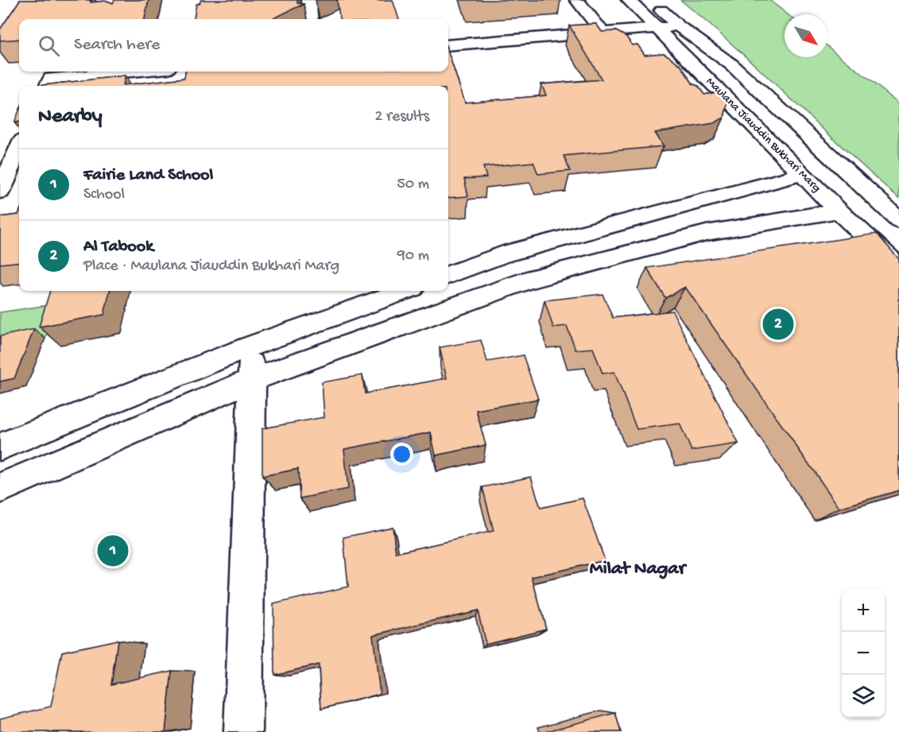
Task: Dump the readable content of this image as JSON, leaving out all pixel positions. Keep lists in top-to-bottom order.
{
  "streets": {
    "street": ["Maulana Jiauddin Bukhari Marg"]
  },
  "districts": ["Milat Nagar"],
  "north": "bottom right",
  "page": {
    "search": "Search here",
    "heading": ["Nearby", "2 results"],
    "list": [
      {
        "mark": "1",
        "name": "Fairie Land School",
        "note": "School",
        "value": "50 m"
      },
      {
        "mark": "2",
        "name": "Al Tabook",
        "note": "Place · Maulana Jiauddin Bukhari Marg",
        "value": "90 m"
      }
    ],
    "pins": ["2", "1"],
    "map_buttons": ["+", "−"]
  }
}
